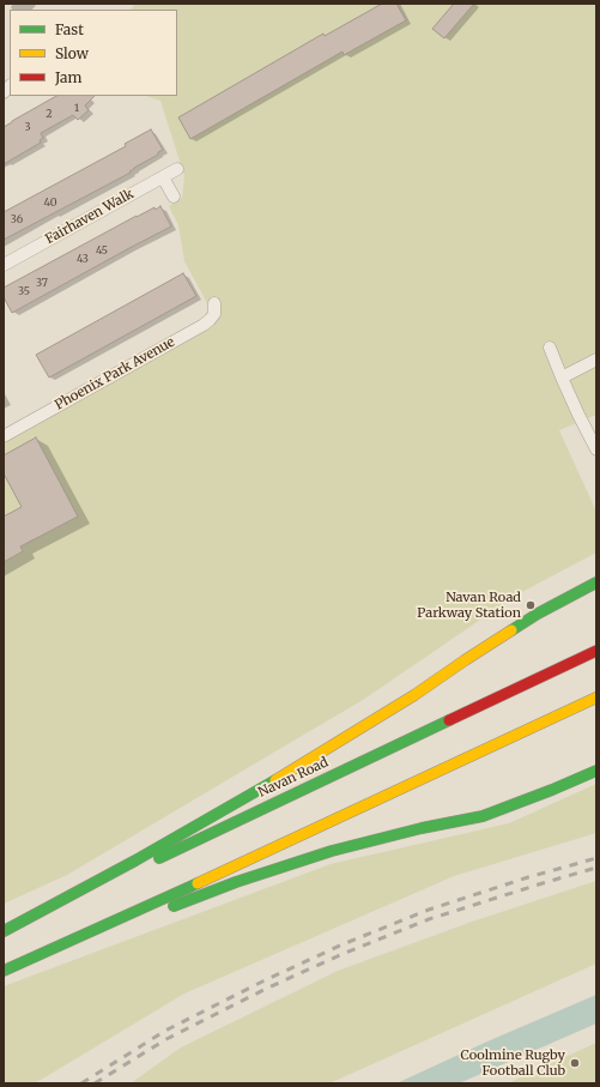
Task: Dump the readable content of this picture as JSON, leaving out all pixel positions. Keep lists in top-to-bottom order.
{
  "streets": {
    "main road": ["Navan Road"],
    "street": ["Fairhaven Walk", "Phoenix Park Avenue"]
  },
  "places": ["Navan Road Parkway Station", "Coolmine Rugby Football Club"],
  "house_numbers": [
    "1",
    "2",
    "3",
    "40",
    "36",
    "45",
    "43",
    "37",
    "35"
  ],
  "legend": ["Fast", "Slow", "Jam"]
}
